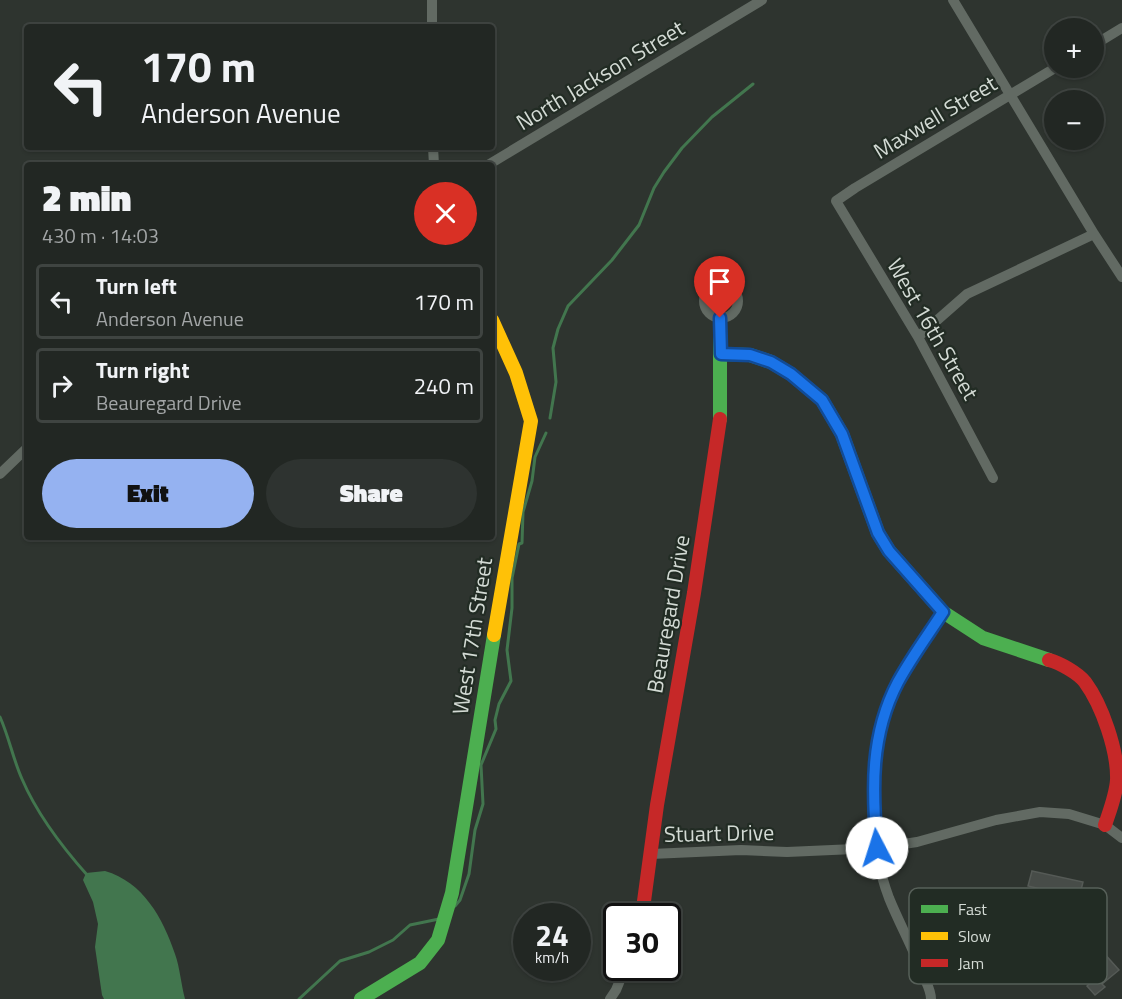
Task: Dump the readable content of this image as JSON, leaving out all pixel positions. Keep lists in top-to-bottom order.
{
  "streets": {
    "street": [
      "North Jackson Street",
      "Maxwell Street",
      "West 16th Street",
      "Beauregard Drive",
      "West 17th Street",
      "Stuart Drive"
    ]
  },
  "crossings": [
    ["Maxwell Street", "West 16th Street"],
    ["Beauregard Drive", "Stuart Drive"]
  ],
  "legend": ["Fast", "Slow", "Jam"],
  "page": {
    "map_buttons": ["+", "−"],
    "turn": ["170 m", "Anderson Avenue"],
    "heading": ["2 min", "430 m · 14:03"],
    "list": [
      {
        "name": "Turn left",
        "note": "Anderson Avenue",
        "value": "170 m"
      },
      {
        "name": "Turn right",
        "note": "Beauregard Drive",
        "value": "240 m"
      }
    ],
    "buttons": ["Exit", "Share"],
    "speed": "24 km/h",
    "limit": "30"
  }
}
